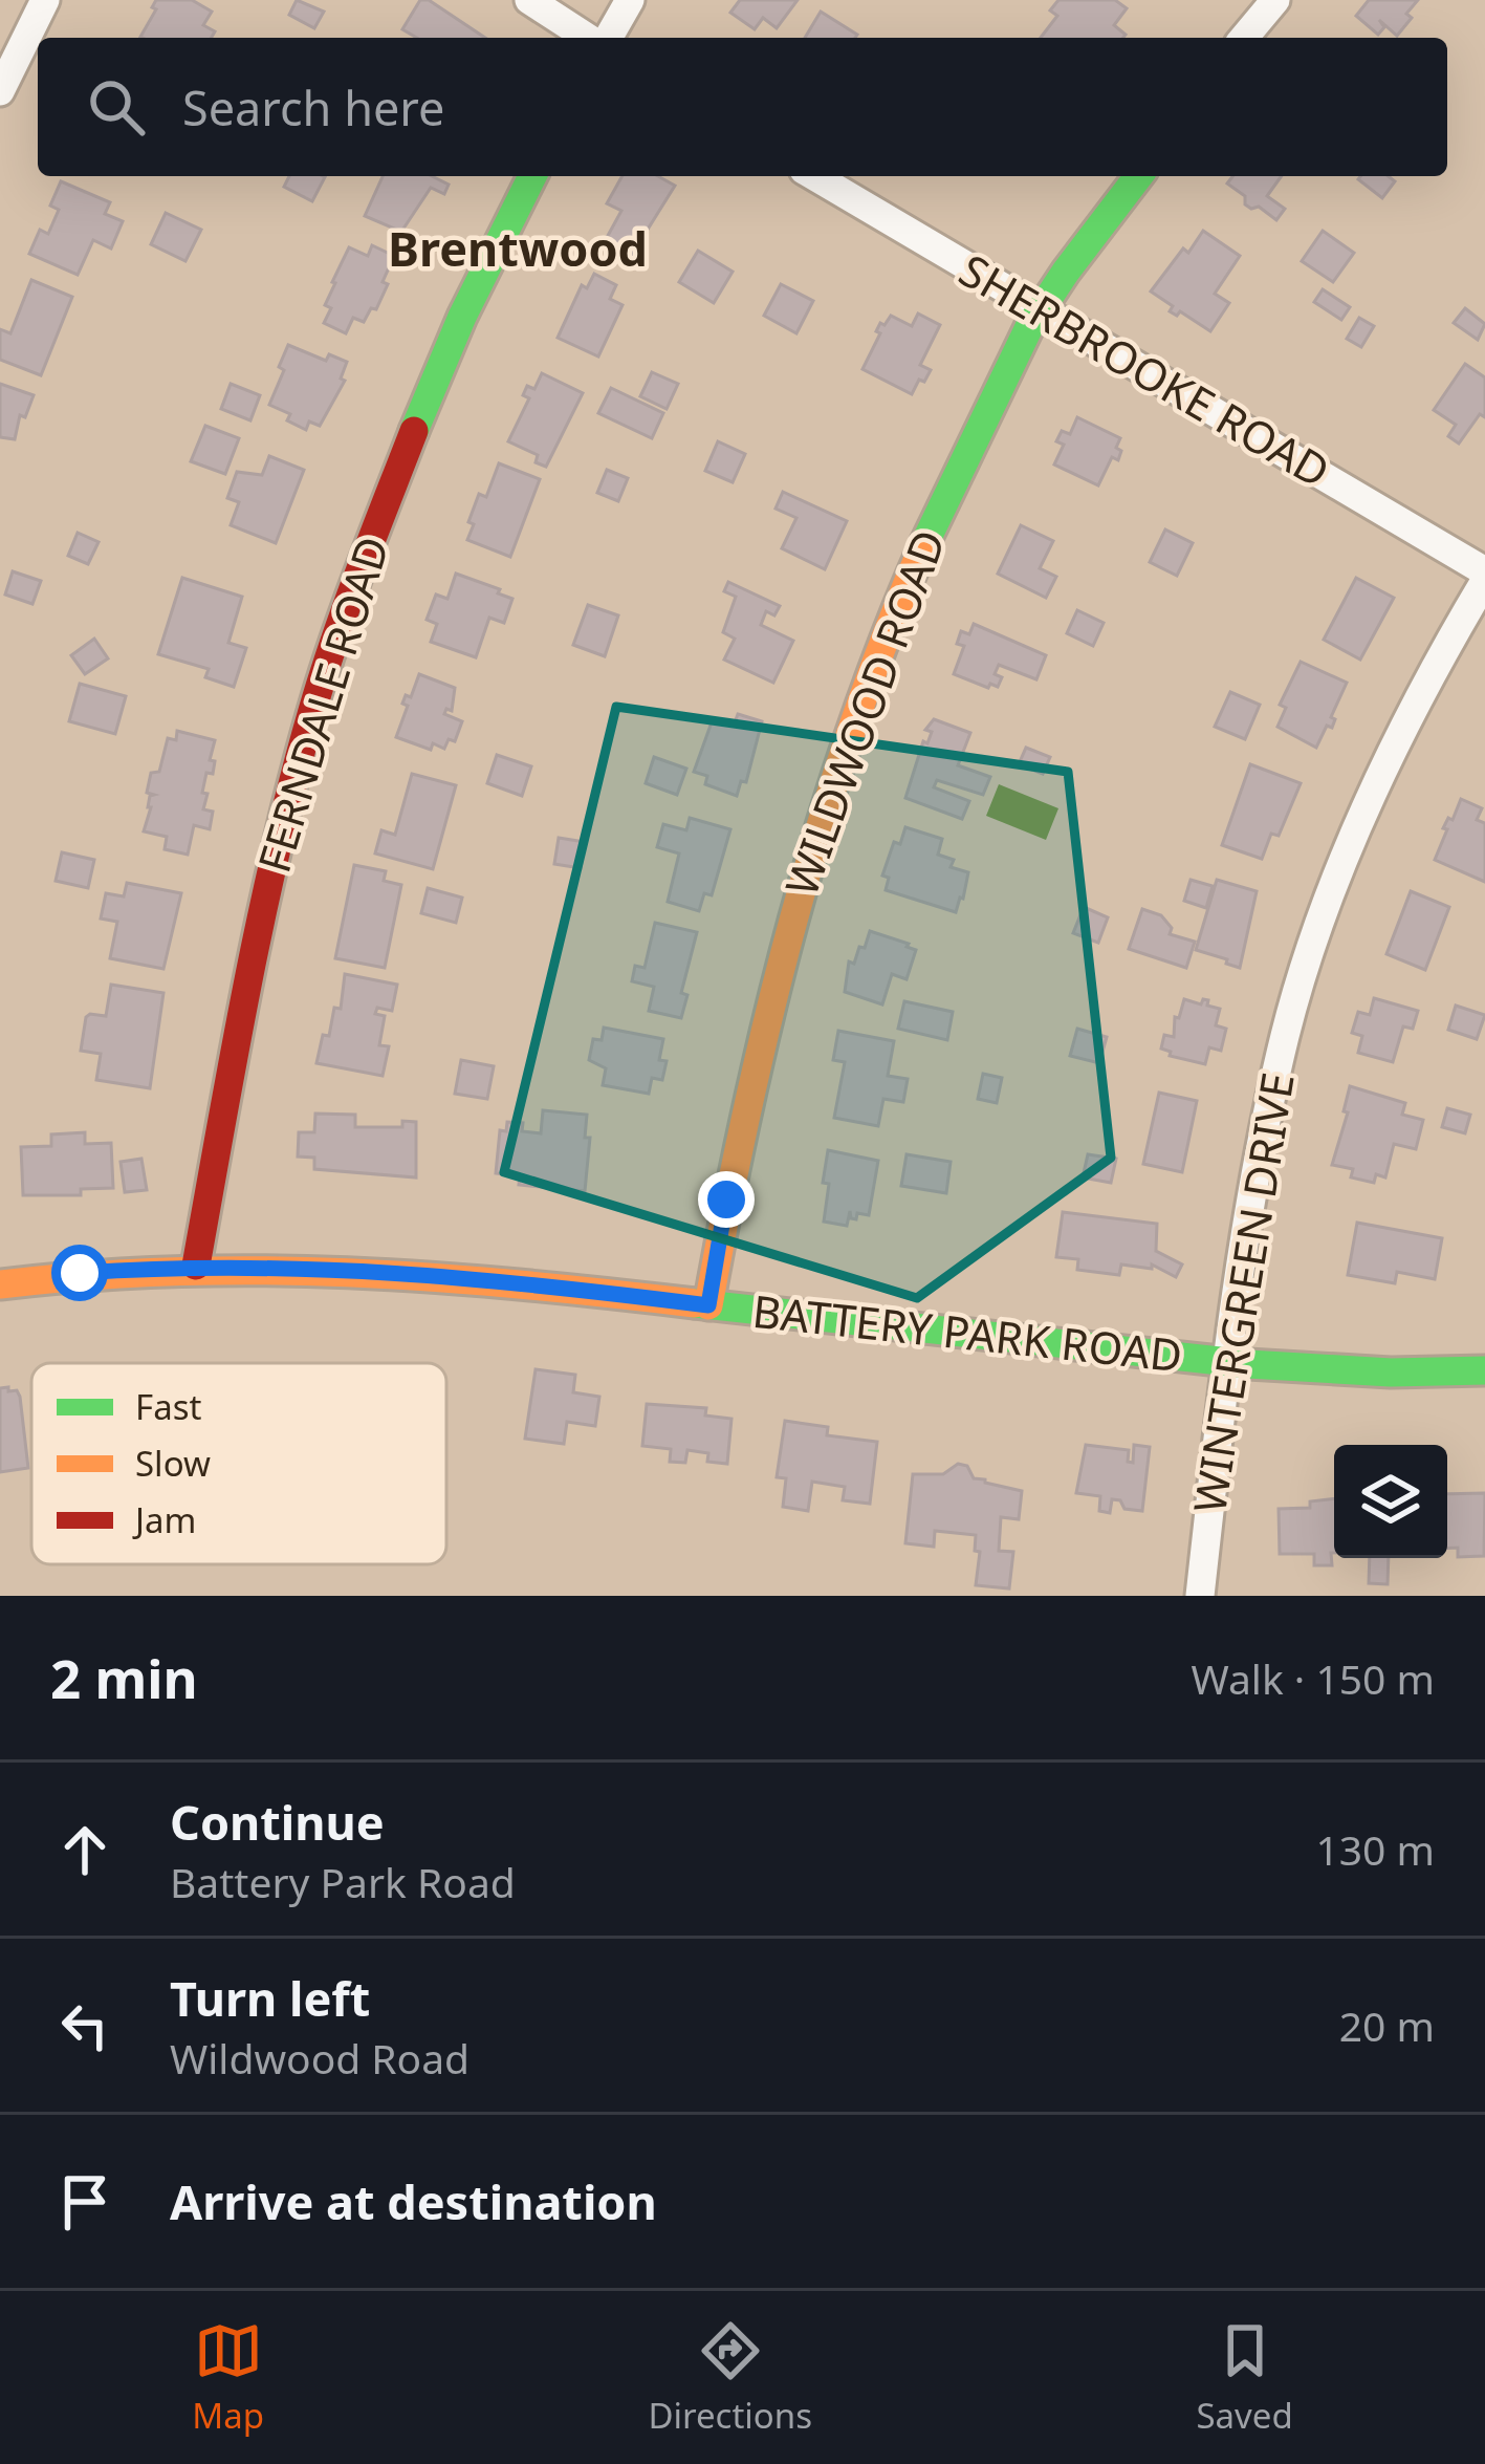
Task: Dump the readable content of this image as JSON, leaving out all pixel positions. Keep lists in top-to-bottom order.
{
  "streets": {
    "street": [
      "SHERBROOKE ROAD",
      "FERNDALE ROAD",
      "WILDWOOD ROAD",
      "WINTERGREEN DRIVE",
      "BATTERY PARK ROAD"
    ]
  },
  "crossings": [
    ["SHERBROOKE ROAD", "WILDWOOD ROAD"],
    ["SHERBROOKE ROAD", "WINTERGREEN DRIVE"],
    ["FERNDALE ROAD", "BATTERY PARK ROAD"],
    ["WILDWOOD ROAD", "BATTERY PARK ROAD"],
    ["WINTERGREEN DRIVE", "BATTERY PARK ROAD"]
  ],
  "districts": ["Brentwood"],
  "legend": ["Fast", "Slow", "Jam"],
  "page": {
    "search": "Search here",
    "heading": ["2 min", "Walk · 150 m"],
    "list": [
      ["Continue", "Battery Park Road", "130 m"],
      ["Turn left", "Wildwood Road", "20 m"],
      "Arrive at destination"
    ],
    "nav": ["Map", "Directions", "Saved"]
  }
}
